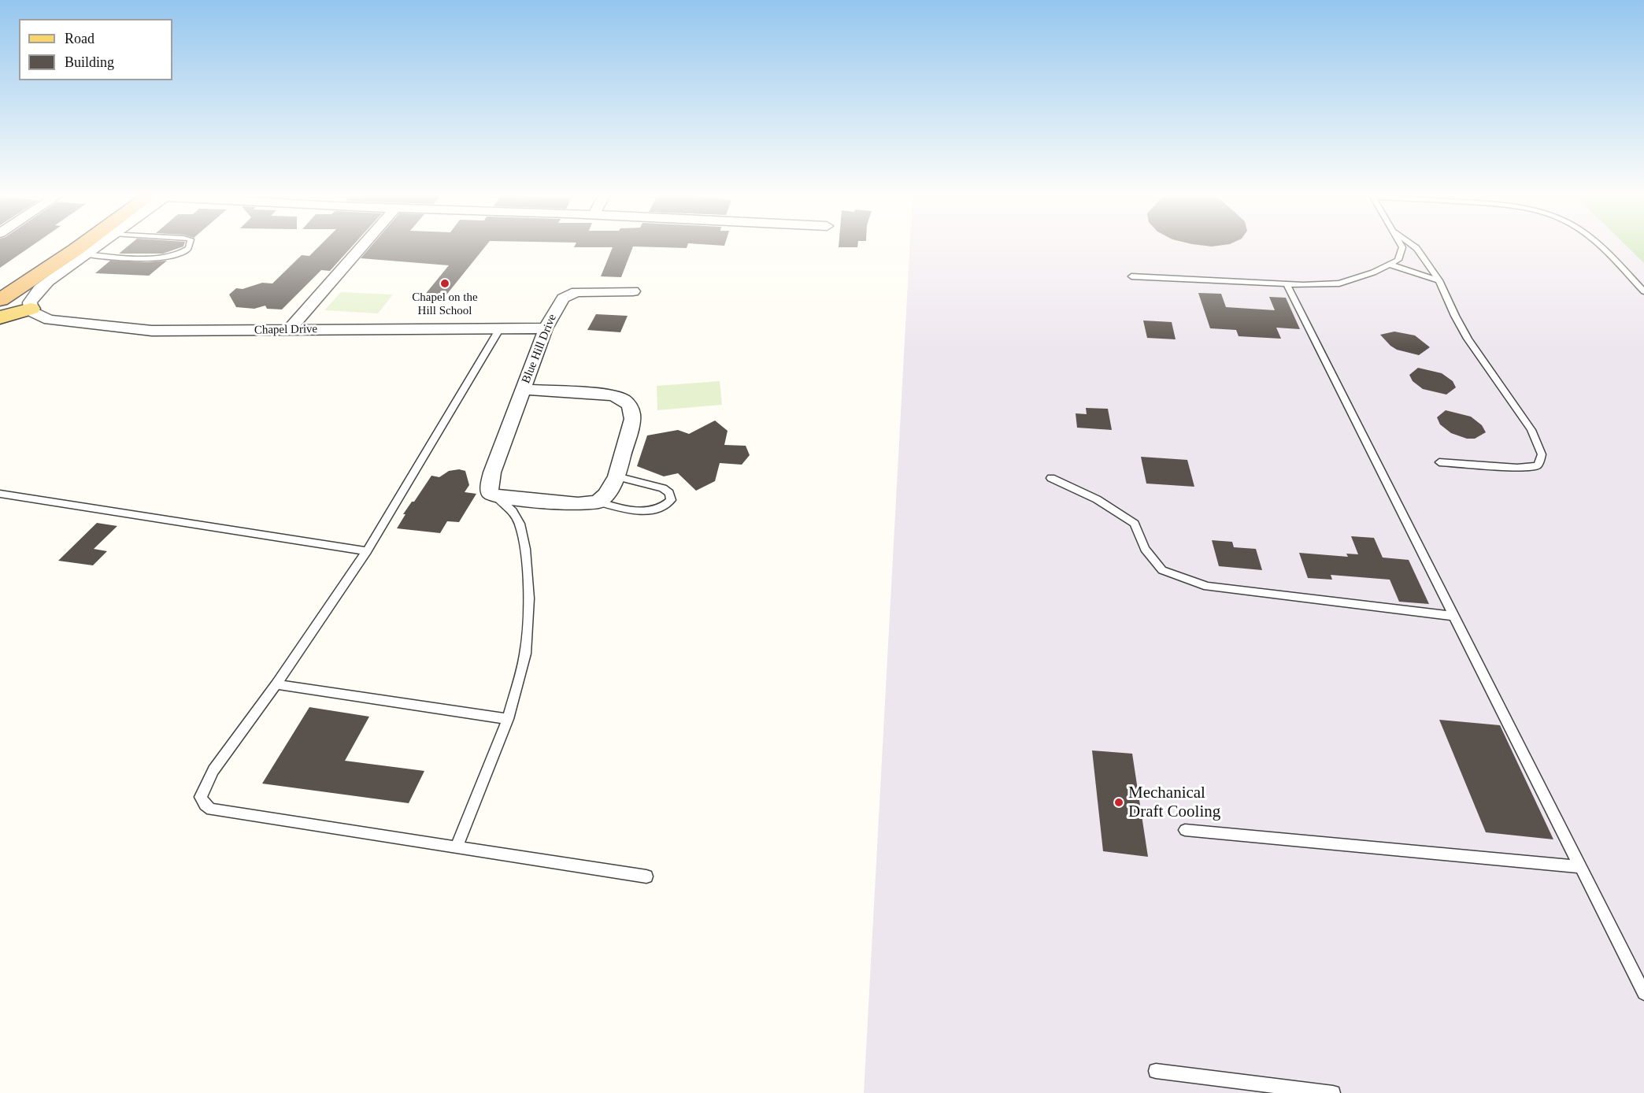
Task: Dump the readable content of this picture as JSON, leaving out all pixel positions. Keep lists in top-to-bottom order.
{
  "streets": {
    "street": ["Chapel Drive", "Blue Hill Drive"]
  },
  "crossings": [
    ["Chapel Drive", "Blue Hill Drive"]
  ],
  "places": ["Chapel on the Hill School", "Mechanical Draft Cooling"],
  "legend": ["Road", "Building"]
}
